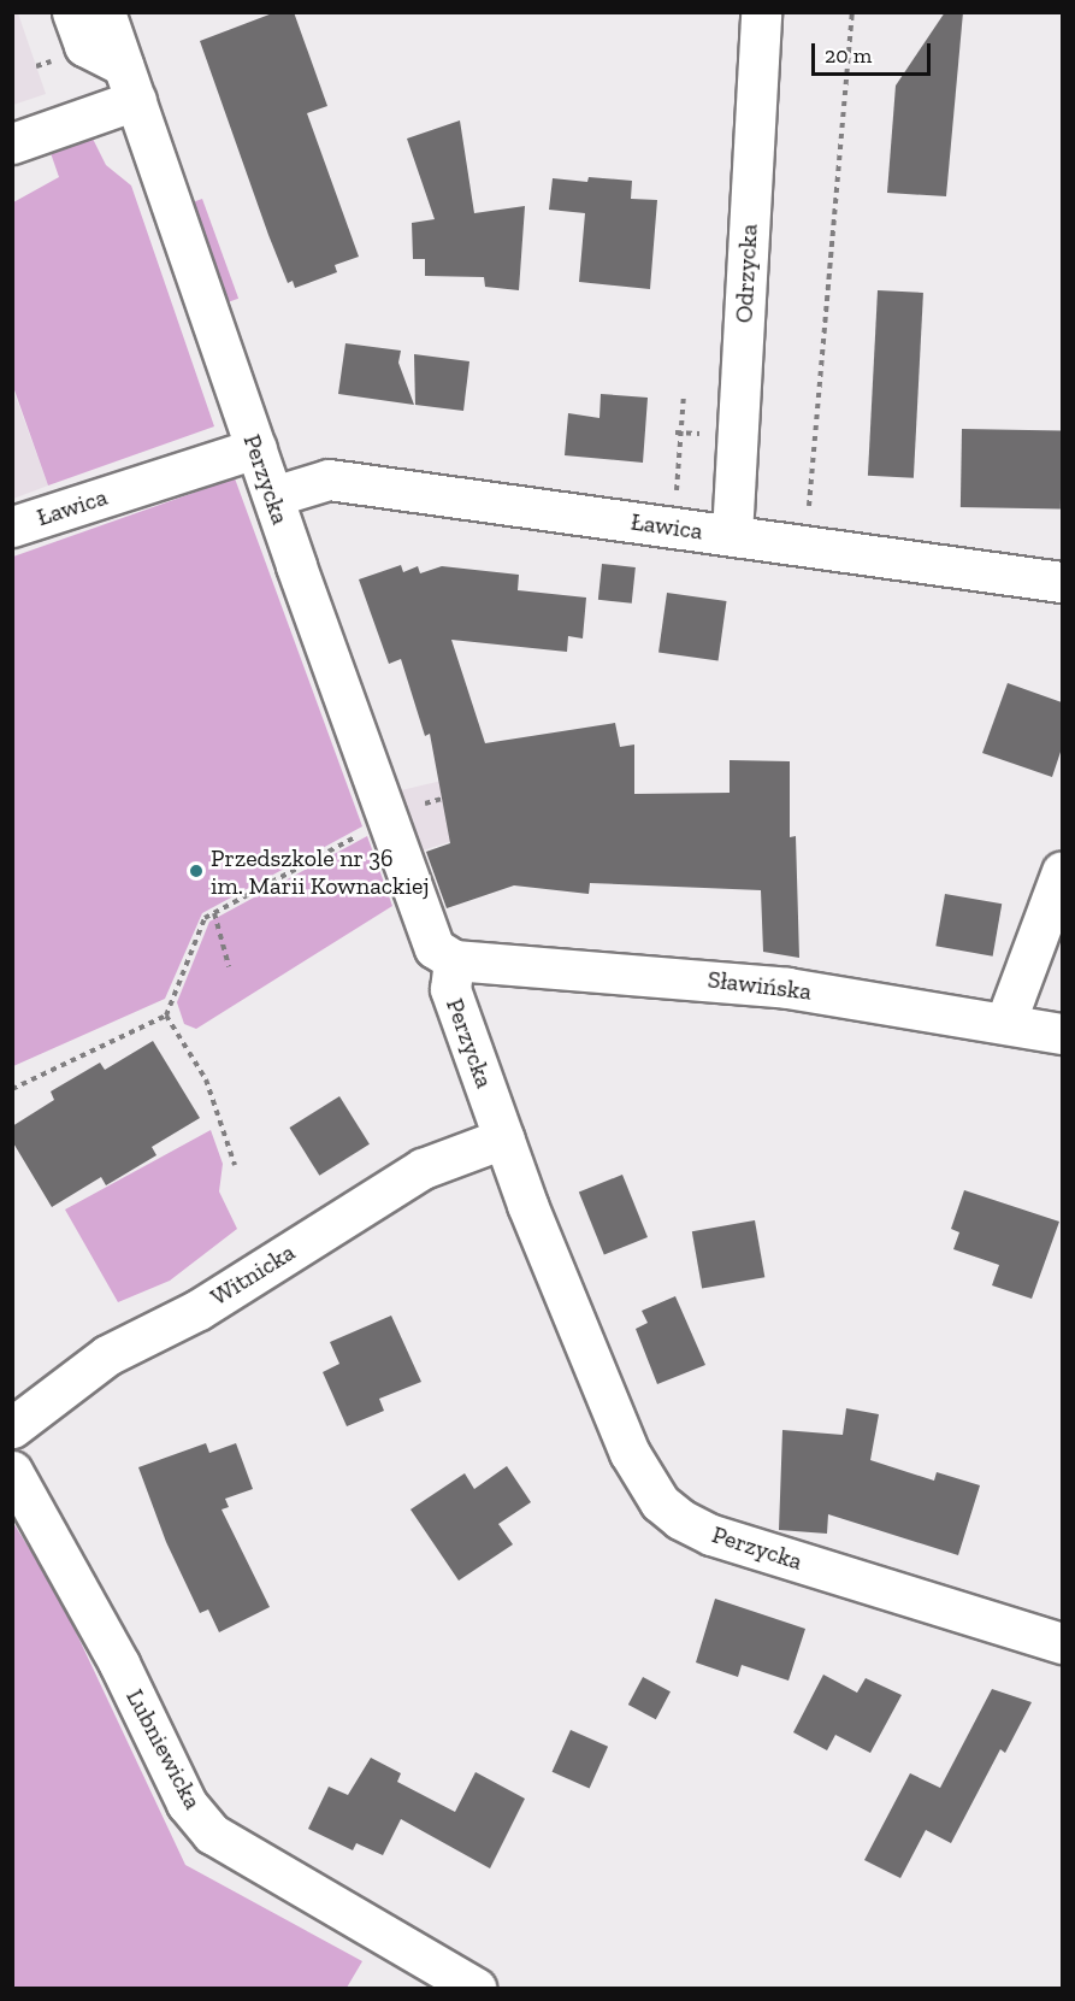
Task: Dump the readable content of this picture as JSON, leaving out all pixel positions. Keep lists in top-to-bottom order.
{
  "streets": {
    "street": [
      "Odrzycka",
      "Perzycka",
      "Ławica",
      "Sławińska",
      "Witnicka",
      "Lubniewicka"
    ]
  },
  "crossings": [
    ["Odrzycka", "Ławica"],
    ["Perzycka", "Ławica"],
    ["Perzycka", "Sławińska"],
    ["Perzycka", "Witnicka"]
  ],
  "places": ["Przedszkole nr 36 im. Marii Kownackiej"],
  "scale_bar": "20 m"
}
